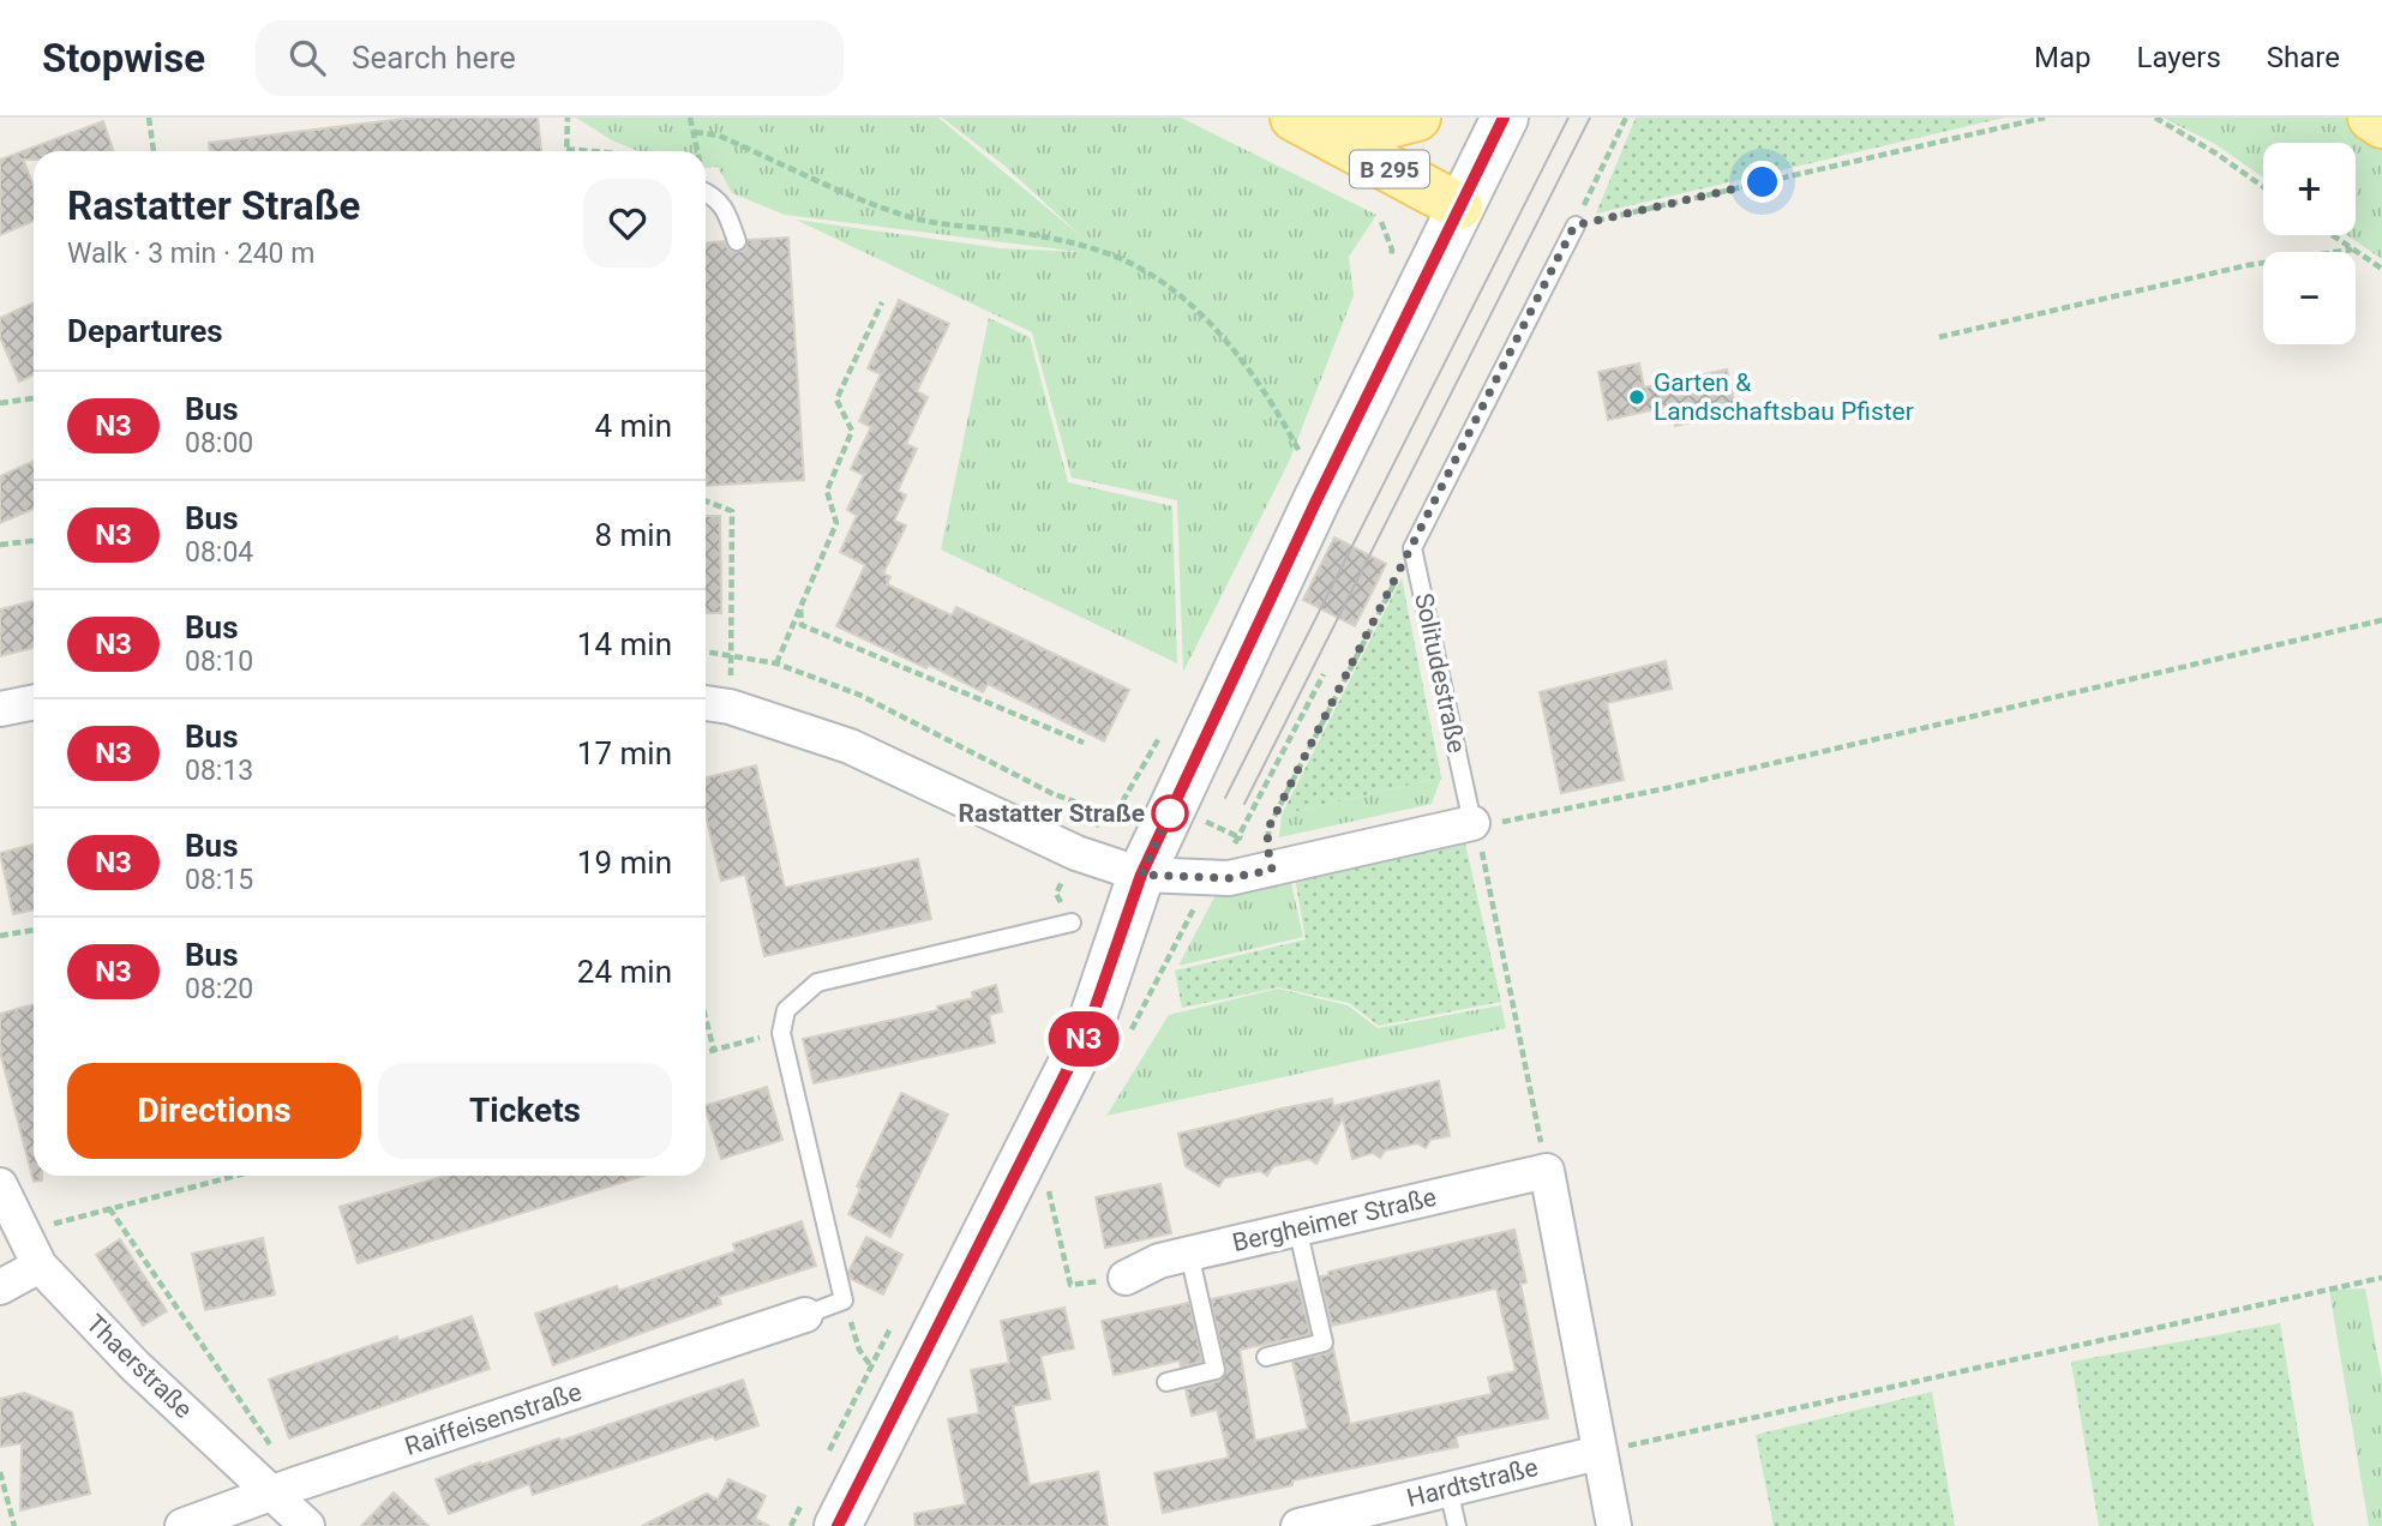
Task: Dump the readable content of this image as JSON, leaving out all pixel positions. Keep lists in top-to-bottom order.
{
  "streets": {
    "main road": ["B 295"],
    "street": [
      "Bergheimer Straße",
      "Thaerstraße",
      "Raiffeisenstraße",
      "Hardtstraße"
    ],
    "lane": ["Solitudestraße"]
  },
  "crossings": [
    ["Thaerstraße", "Raiffeisenstraße"]
  ],
  "places": ["Garten & Landschaftsbau Pfister", "Rastatter Straße"],
  "lines": ["bus line N3"],
  "page": {
    "header": "Stopwise",
    "search": "Search here",
    "nav": ["Map", "Layers", "Share"],
    "on_map": "N3",
    "map_buttons": ["+", "−"],
    "heading": [
      ["Rastatter Straße", "Walk · 3 min · 240 m"],
      "Departures"
    ],
    "list": [
      {
        "mark": "N3",
        "name": "Bus",
        "note": "08:00",
        "value": "4 min"
      },
      {
        "mark": "N3",
        "name": "Bus",
        "note": "08:04",
        "value": "8 min"
      },
      {
        "mark": "N3",
        "name": "Bus",
        "note": "08:10",
        "value": "14 min"
      },
      {
        "mark": "N3",
        "name": "Bus",
        "note": "08:13",
        "value": "17 min"
      },
      {
        "mark": "N3",
        "name": "Bus",
        "note": "08:15",
        "value": "19 min"
      },
      {
        "mark": "N3",
        "name": "Bus",
        "note": "08:20",
        "value": "24 min"
      }
    ],
    "buttons": ["Directions", "Tickets"]
  }
}
